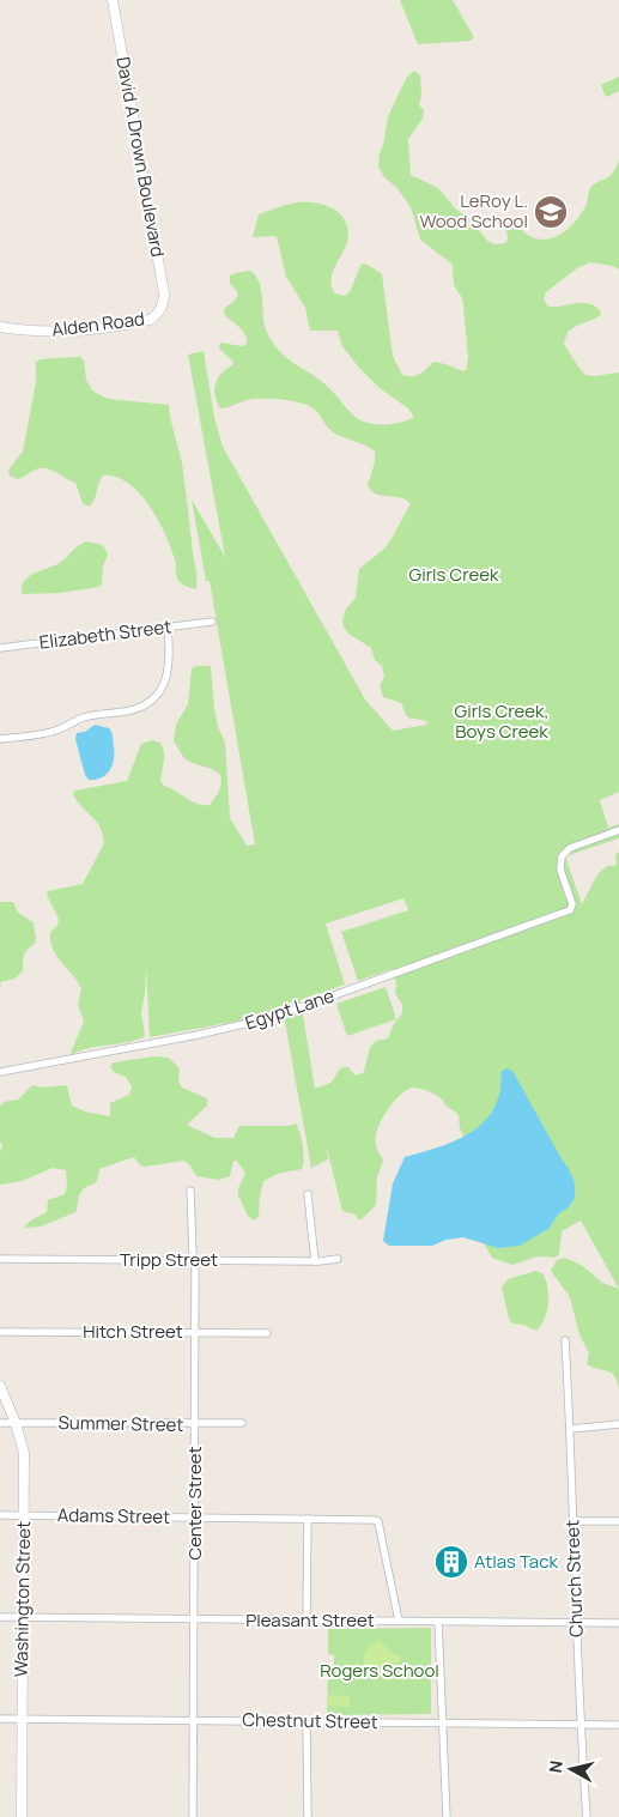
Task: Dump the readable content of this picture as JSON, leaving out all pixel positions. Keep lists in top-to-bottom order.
{
  "streets": {
    "street": [
      "David A Drown Boulevard",
      "Alden Road",
      "Elizabeth Street",
      "Egypt Lane",
      "Tripp Street",
      "Hitch Street",
      "Summer Street",
      "Center Street",
      "Adams Street",
      "Church Street",
      "Washington Street",
      "Pleasant Street",
      "Chestnut Street"
    ]
  },
  "crossings": [
    ["David A Drown Boulevard", "Alden Road"],
    ["Tripp Street", "Center Street"],
    ["Hitch Street", "Center Street"],
    ["Summer Street", "Center Street"],
    ["Summer Street", "Washington Street"],
    ["Center Street", "Adams Street"],
    ["Center Street", "Pleasant Street"],
    ["Center Street", "Chestnut Street"],
    ["Adams Street", "Washington Street"],
    ["Adams Street", "Pleasant Street"],
    ["Church Street", "Pleasant Street"],
    ["Church Street", "Chestnut Street"],
    ["Washington Street", "Pleasant Street"],
    ["Washington Street", "Chestnut Street"]
  ],
  "parks": ["Girls Creek", "Girls Creek, Boys Creek", "Rogers School"],
  "places": {
    "school or university": ["LeRoy L. Wood School"],
    "building": ["Atlas Tack"]
  },
  "north": "left"
}
